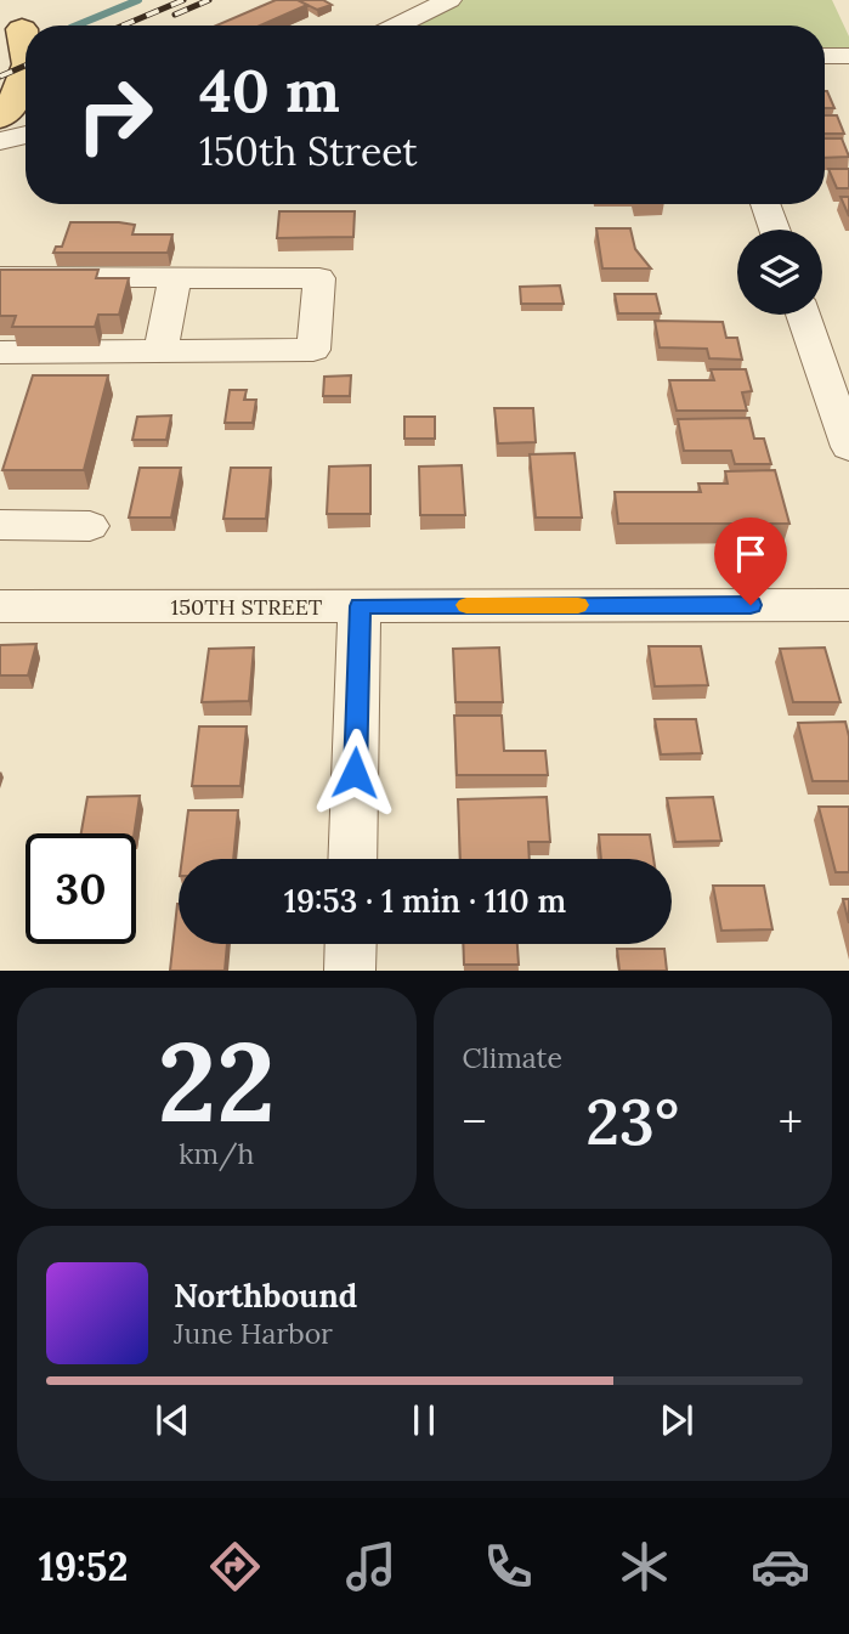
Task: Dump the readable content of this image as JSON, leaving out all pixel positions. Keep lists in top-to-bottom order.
{
  "streets": {
    "street": ["150TH STREET"]
  },
  "page": {
    "turn": ["40 m", "150th Street"],
    "limit": "30",
    "trip": "19:53 · 1 min · 110 m",
    "tile": [
      ["22", "km/h"],
      "Climate"
    ],
    "heat": ["−", "23°", "+"],
    "song": ["Northbound", "June Harbor"],
    "tabs": "19:52"
  }
}
